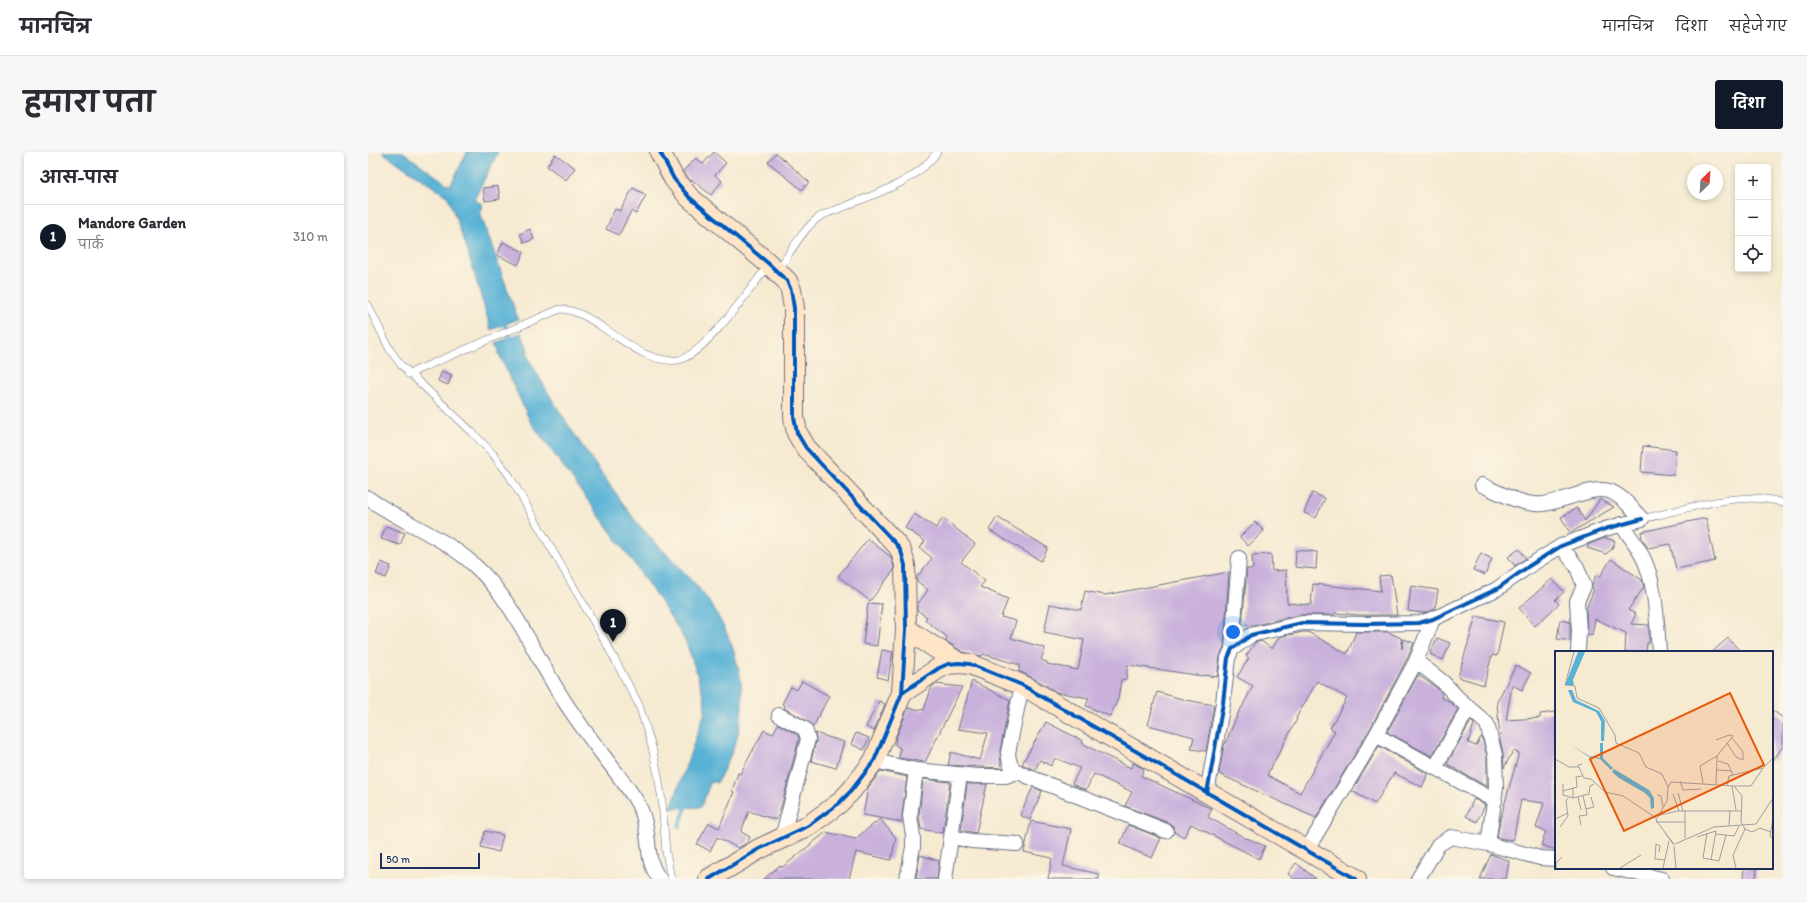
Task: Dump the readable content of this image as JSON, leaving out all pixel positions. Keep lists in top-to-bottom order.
{
  "scale_bar": "50 m",
  "north": "top right",
  "page": {
    "header": "मानचित्र",
    "nav": ["मानचित्र", "दिशा", "सहेजे गए"],
    "title": "हमारा पता",
    "buttons": "दिशा",
    "heading": "आस-पास",
    "map_buttons": ["+", "−"],
    "list": [
      {
        "mark": "1",
        "name": "Mandore Garden",
        "note": "पार्क",
        "value": "310 m"
      }
    ],
    "pins": "1",
    "scale": "50 m"
  }
}
